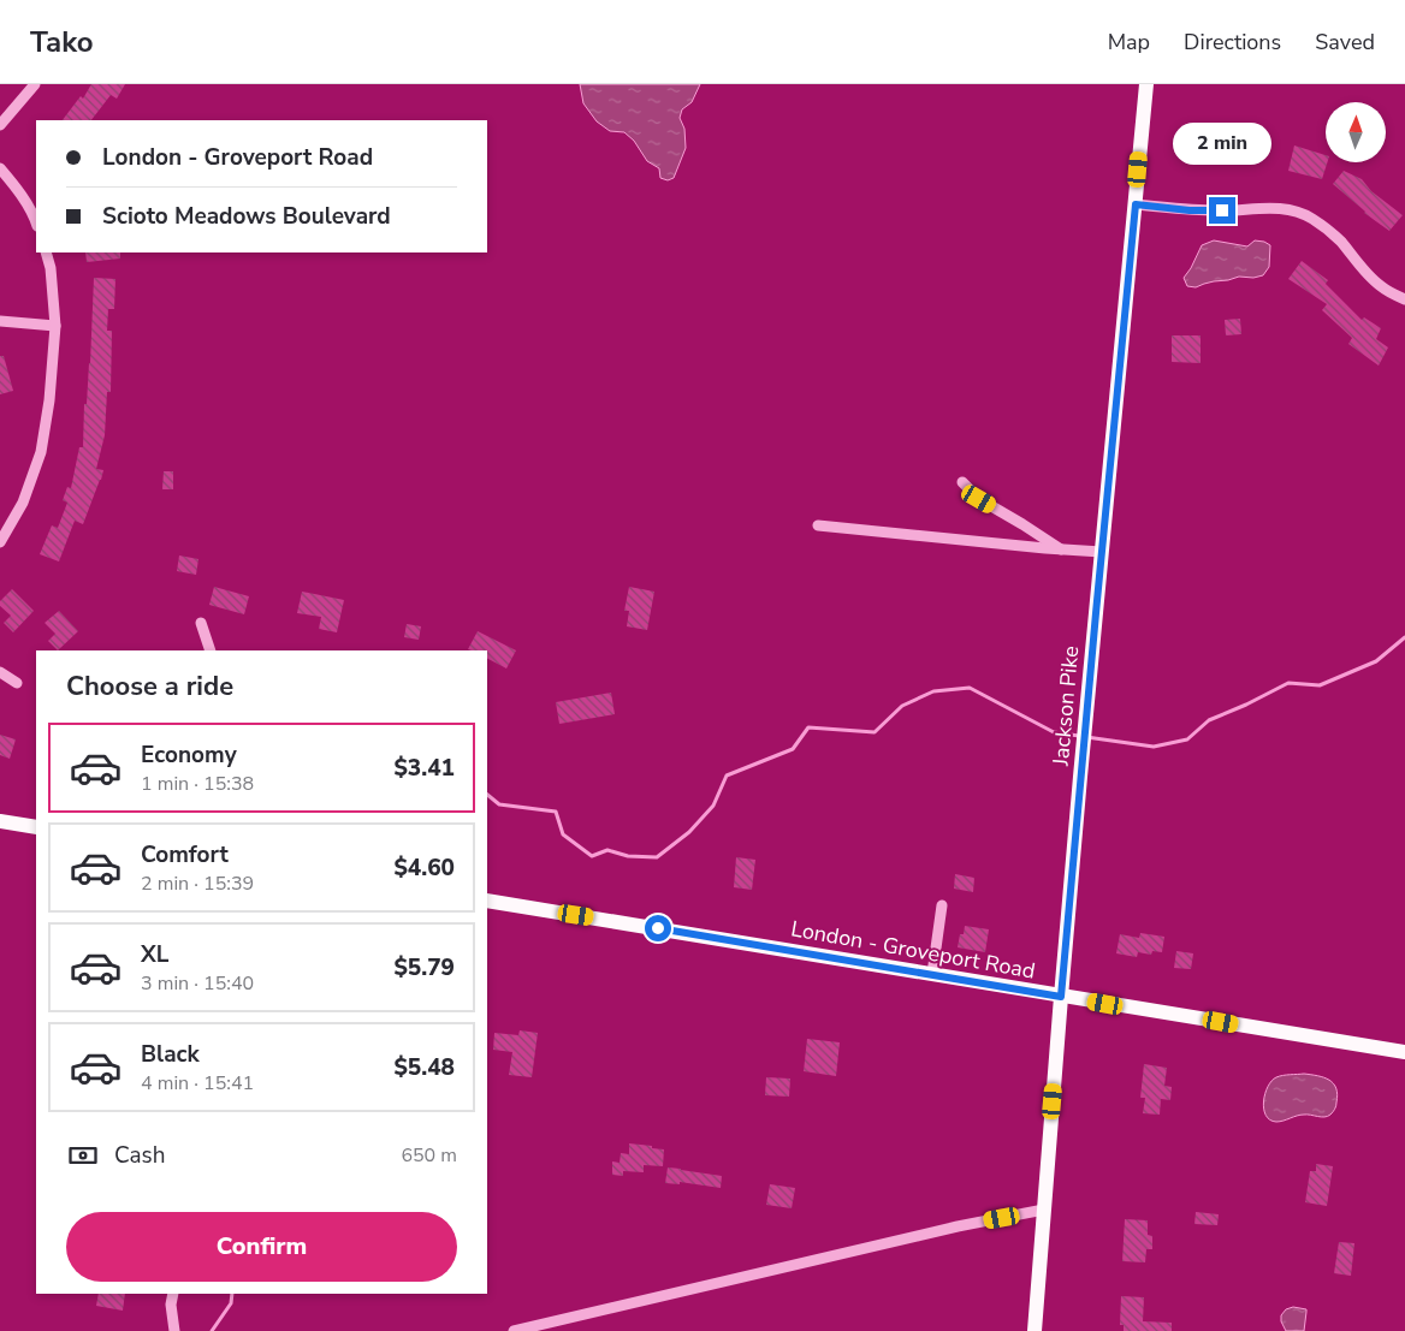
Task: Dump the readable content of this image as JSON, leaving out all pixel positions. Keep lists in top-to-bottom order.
{
  "streets": {
    "main road": ["Jackson Pike", "London - Groveport Road"]
  },
  "crossings": [
    ["Jackson Pike", "London - Groveport Road"]
  ],
  "north": "top",
  "page": {
    "header": "Tako",
    "nav": ["Map", "Directions", "Saved"],
    "banner": ["London - Groveport Road", "Scioto Meadows Boulevard"],
    "bubble": "2 min",
    "heading": "Choose a ride",
    "list": [
      {
        "name": "Economy",
        "note": "1 min · 15:38",
        "value": "$3.41"
      },
      {
        "name": "Comfort",
        "note": "2 min · 15:39",
        "value": "$4.60"
      },
      {
        "name": "XL",
        "note": "3 min · 15:40",
        "value": "$5.79"
      },
      {
        "name": "Black",
        "note": "4 min · 15:41",
        "value": "$5.48"
      }
    ],
    "pay": ["Cash", "650 m"],
    "buttons": "Confirm"
  }
}
